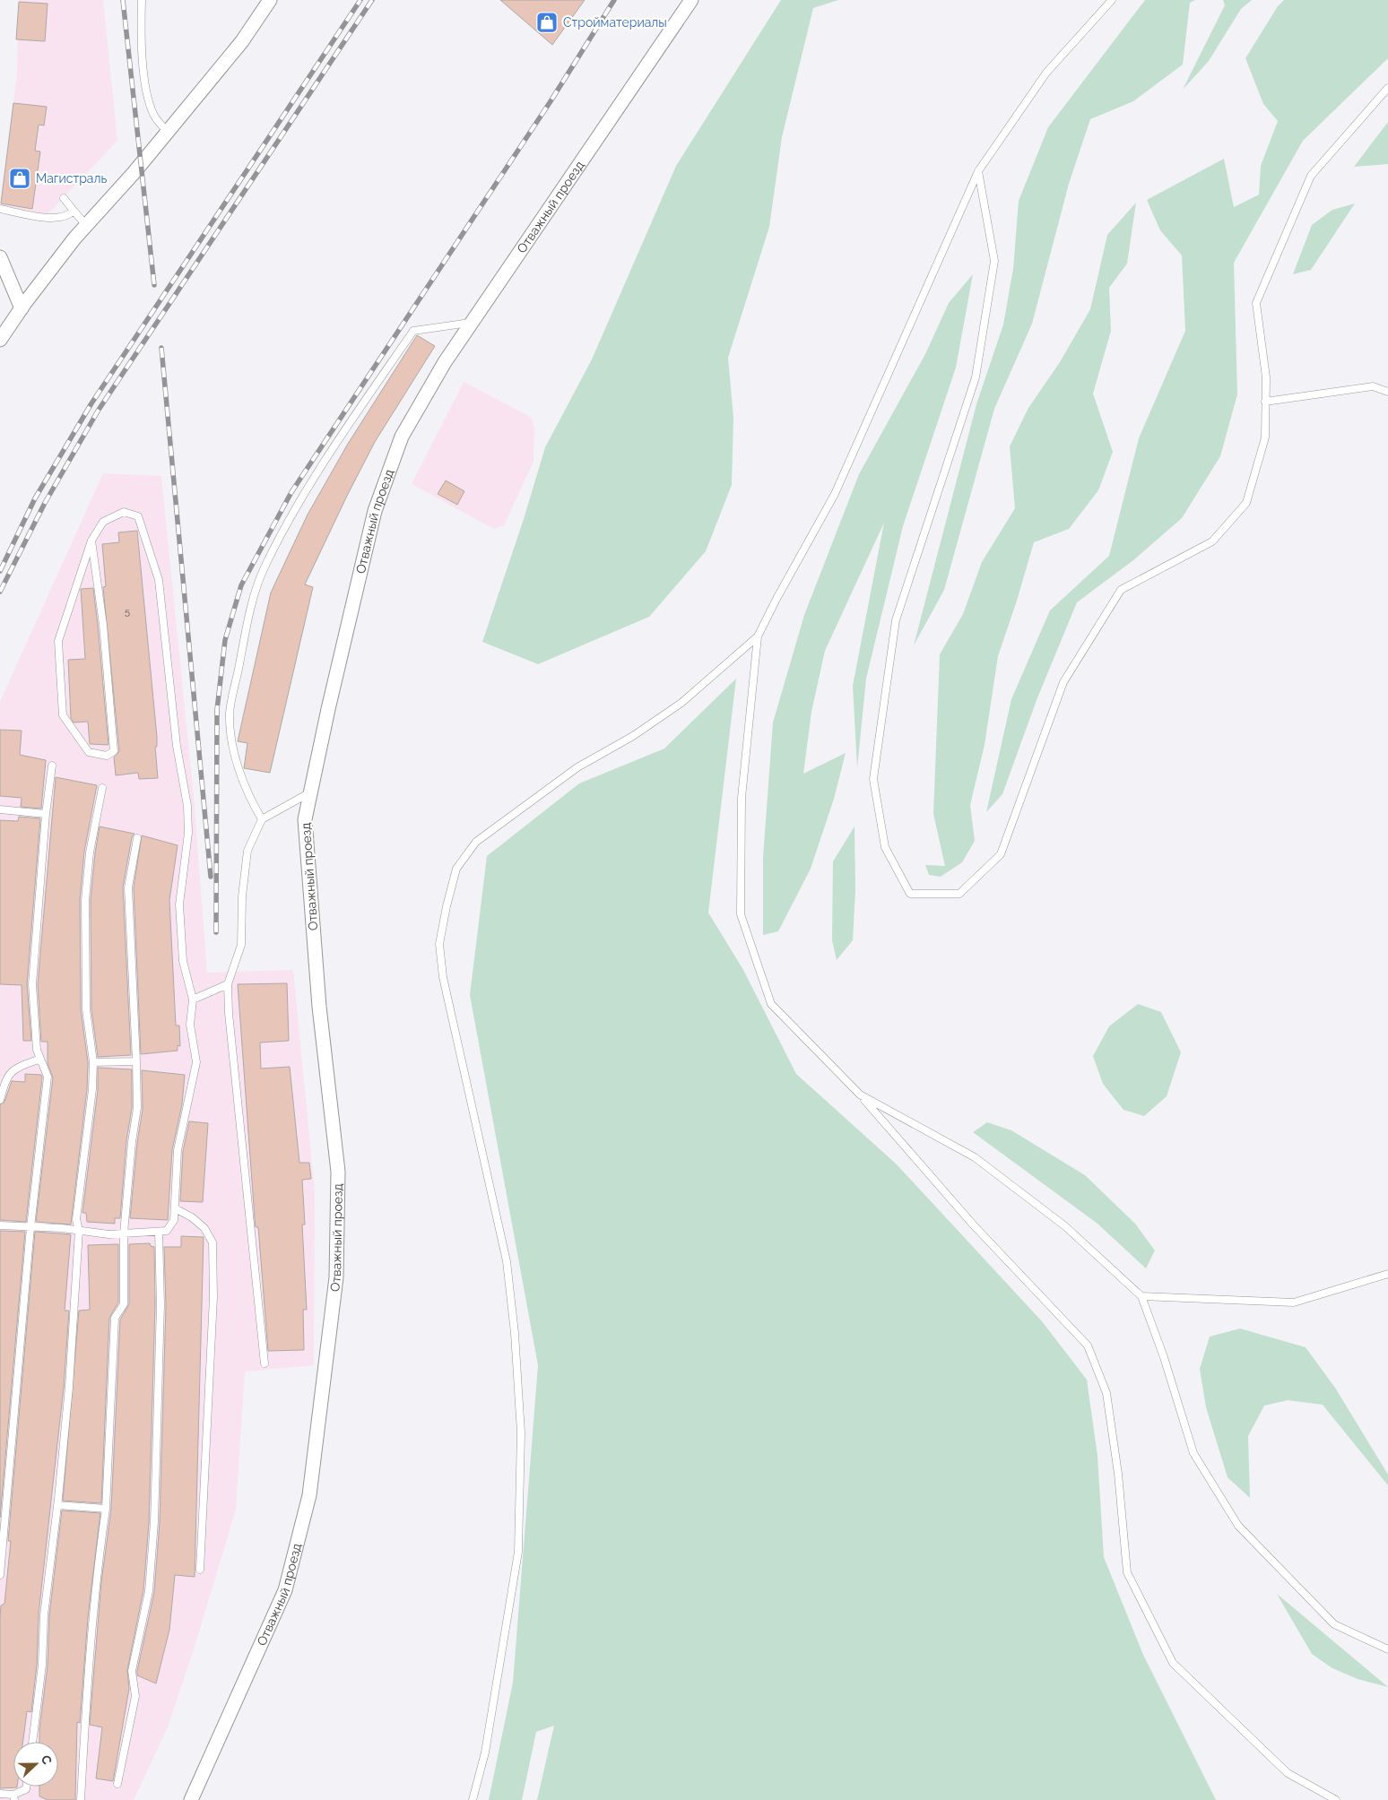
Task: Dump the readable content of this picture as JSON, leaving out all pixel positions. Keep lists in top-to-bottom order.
{
  "streets": {
    "street": ["Отважный проезд"]
  },
  "places": {
    "shop": ["Стройматериалы", "Магистраль"]
  },
  "house_numbers": ["5"],
  "north": "right"
}
